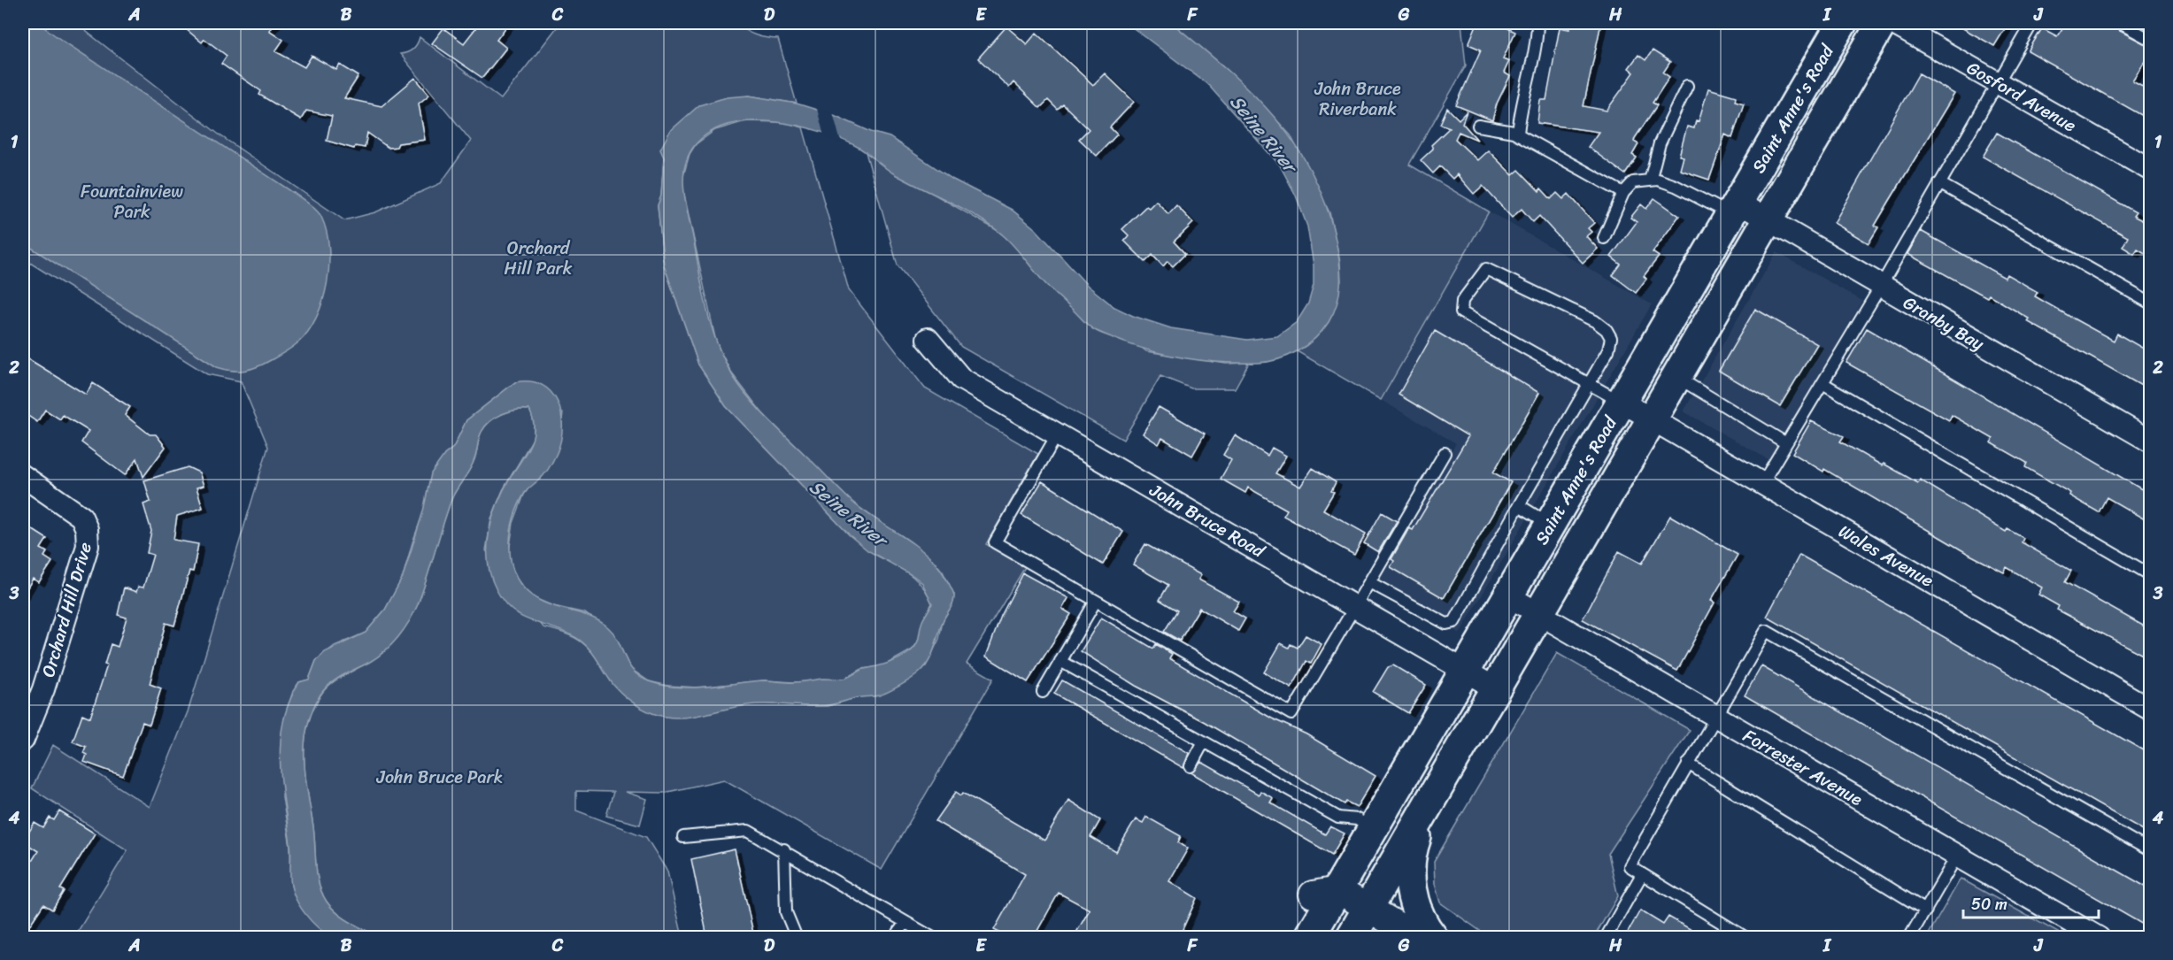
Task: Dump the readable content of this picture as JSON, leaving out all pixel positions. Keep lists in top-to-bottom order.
{
  "streets": {
    "main road": ["Saint Anne's Road"],
    "street": [
      "Gosford Avenue",
      "Granby Bay",
      "John Bruce Road",
      "Wales Avenue",
      "Orchard Hill Drive",
      "Forrester Avenue"
    ]
  },
  "crossings": [
    ["Saint Anne's Road", "Granby Bay"],
    ["Saint Anne's Road", "John Bruce Road"],
    ["Saint Anne's Road", "Wales Avenue"],
    ["Saint Anne's Road", "Forrester Avenue"]
  ],
  "water": ["Seine River"],
  "parks": [
    "John Bruce Riverbank",
    "Fountainview Park",
    "Orchard Hill Park",
    "John Bruce Park"
  ],
  "scale_bar": "50 m",
  "grid": {
    "columns": [
      "A",
      "B",
      "C",
      "D",
      "E",
      "F",
      "G",
      "H",
      "I",
      "J"
    ],
    "rows": [
      "1",
      "2",
      "3",
      "4"
    ]
  }
}
